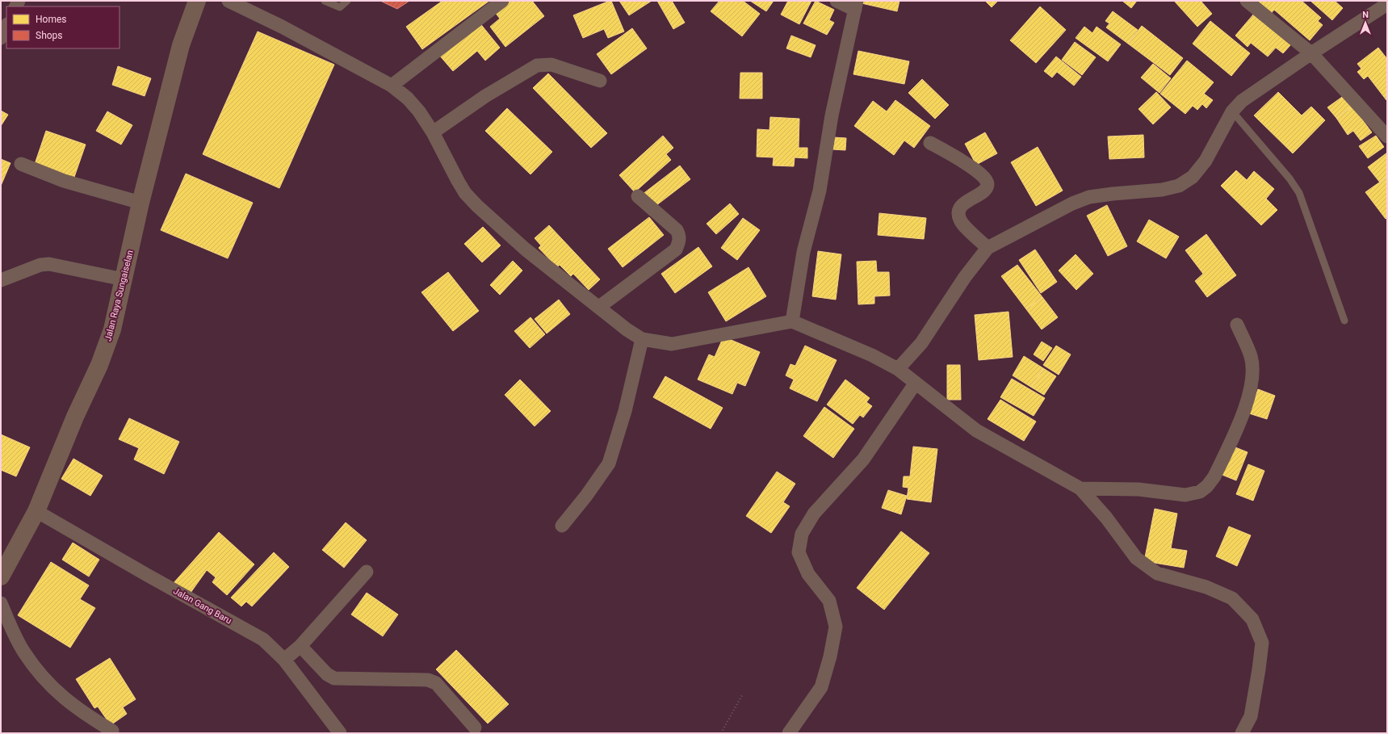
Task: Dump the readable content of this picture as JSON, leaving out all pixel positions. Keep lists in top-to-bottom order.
{
  "streets": {
    "main road": ["Jalan Raya Sungaiselan"],
    "street": ["Jalan Gang Baru"]
  },
  "crossings": [
    ["Jalan Raya Sungaiselan", "Jalan Gang Baru"]
  ],
  "legend": ["Homes", "Shops"],
  "north": "top"
}
